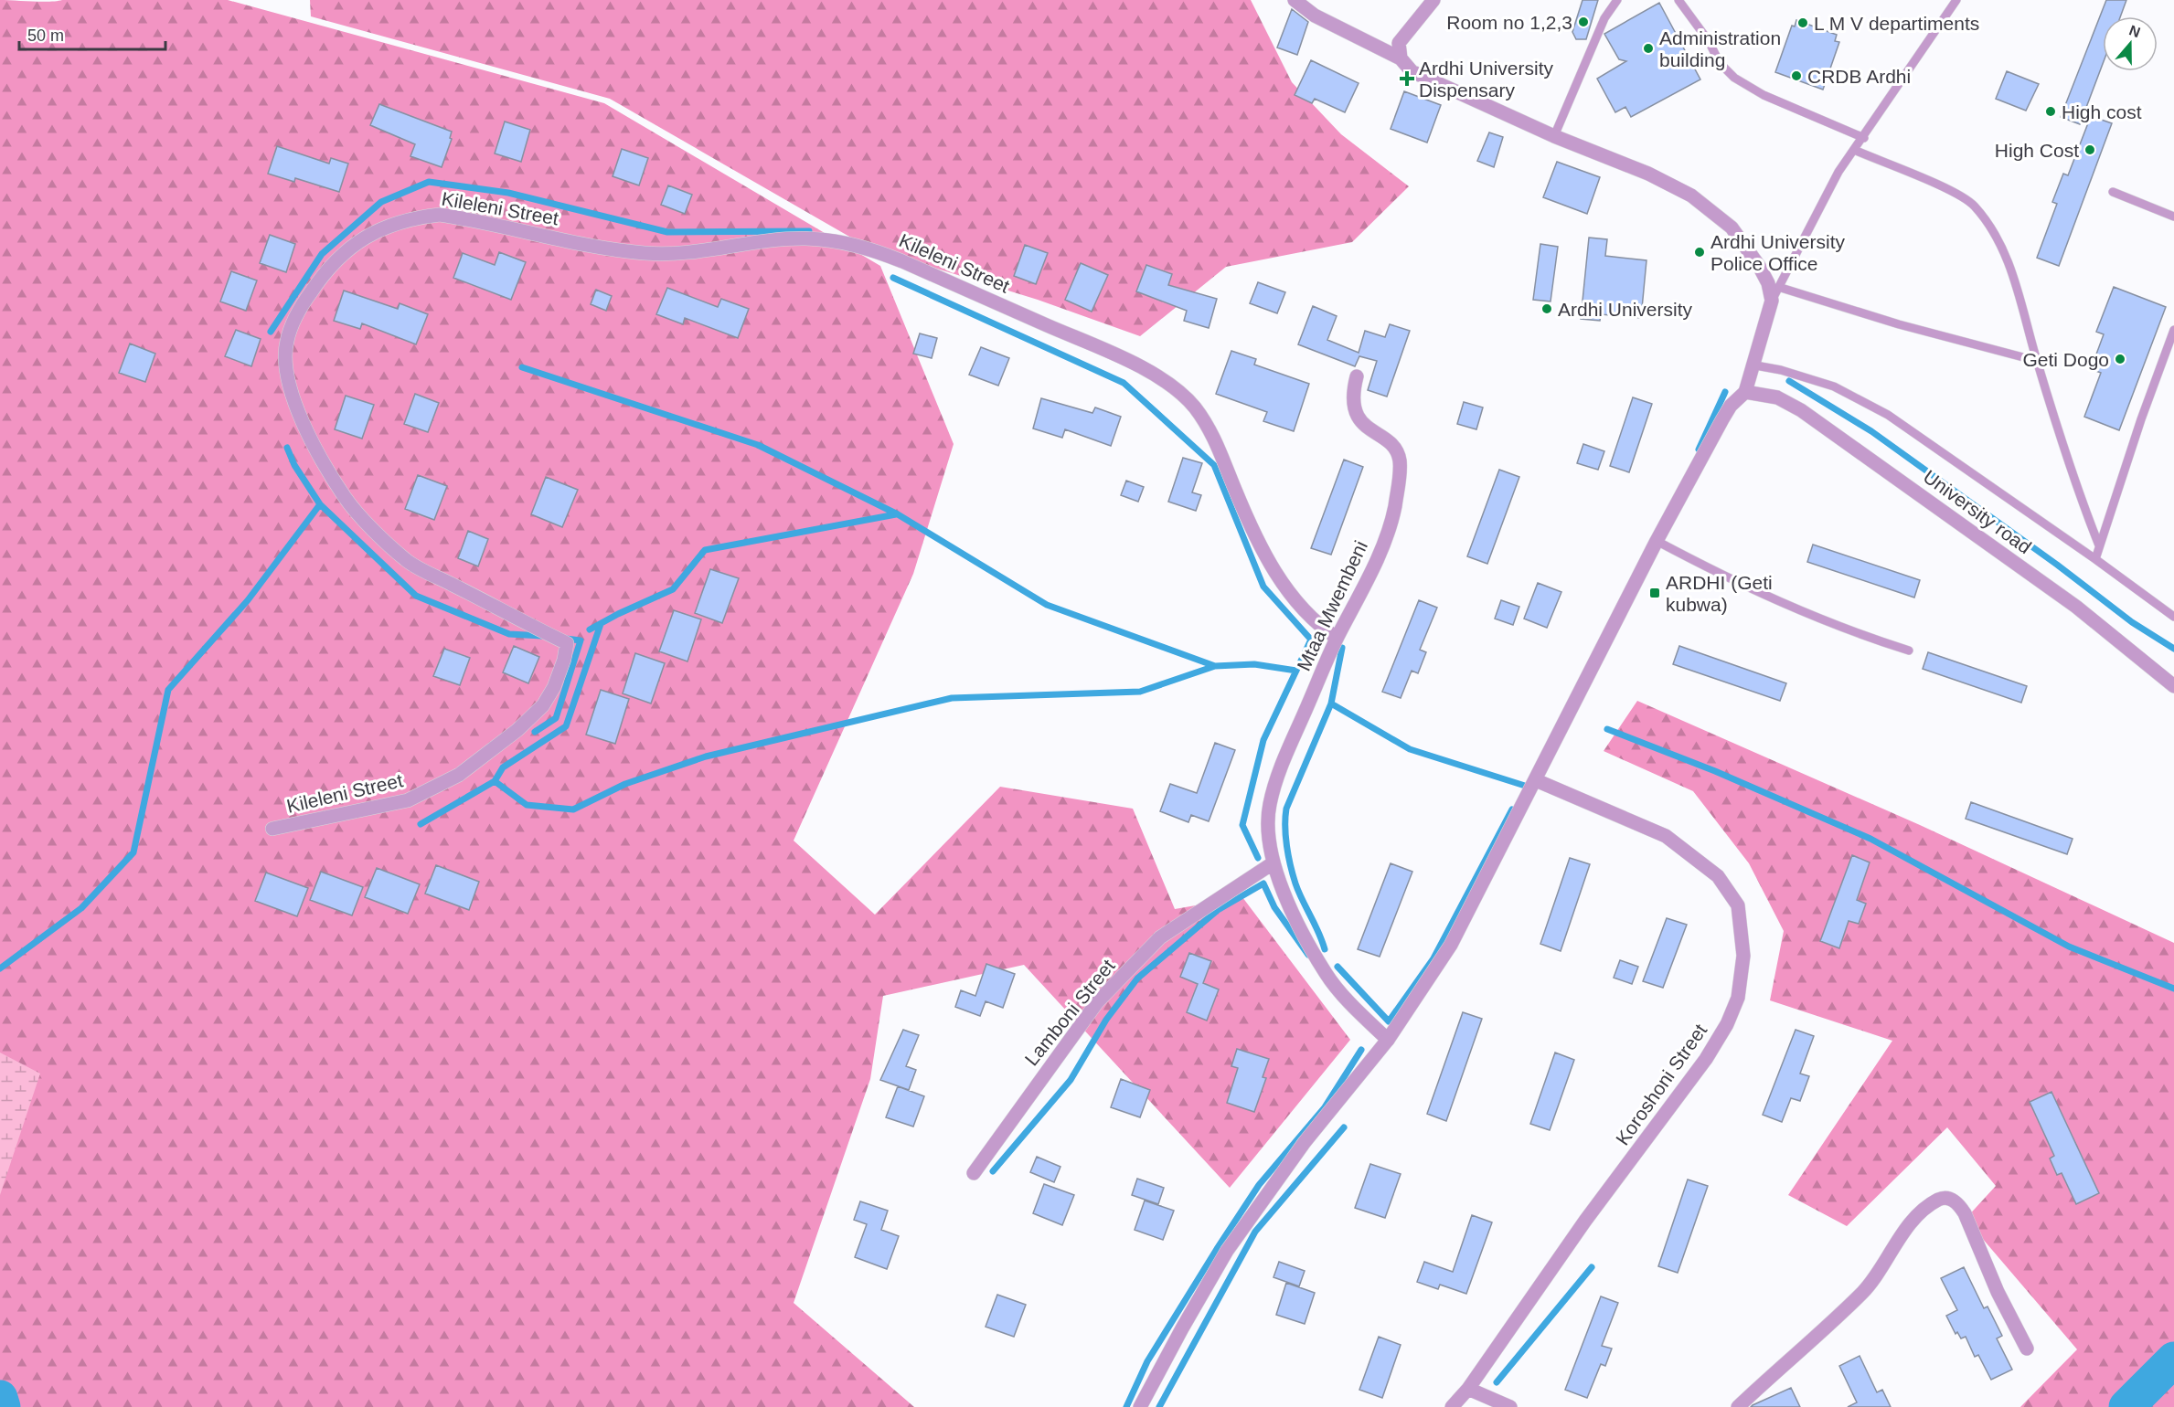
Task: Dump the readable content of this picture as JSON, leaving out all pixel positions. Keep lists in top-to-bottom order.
{
  "streets": {
    "street": [
      "Kileleni Street",
      "University road",
      "Mtaa Mwembeni",
      "Lamboni Street",
      "Koroshoni Street"
    ]
  },
  "crossings": [
    ["Kileleni Street", "Mtaa Mwembeni"],
    ["Mtaa Mwembeni", "Lamboni Street"]
  ],
  "places": {
    "other": [
      "Room no 1,2,3",
      "L M V departiments",
      "Administration building",
      "CRDB Ardhi",
      "High cost",
      "High Cost",
      "Ardhi University Police Office",
      "Ardhi University",
      "Geti Dogo"
    ],
    "health": ["Ardhi University Dispensary"],
    "transit": ["ARDHI (Geti kubwa)"]
  },
  "scale_bar": "50 m",
  "north": "top"
}
